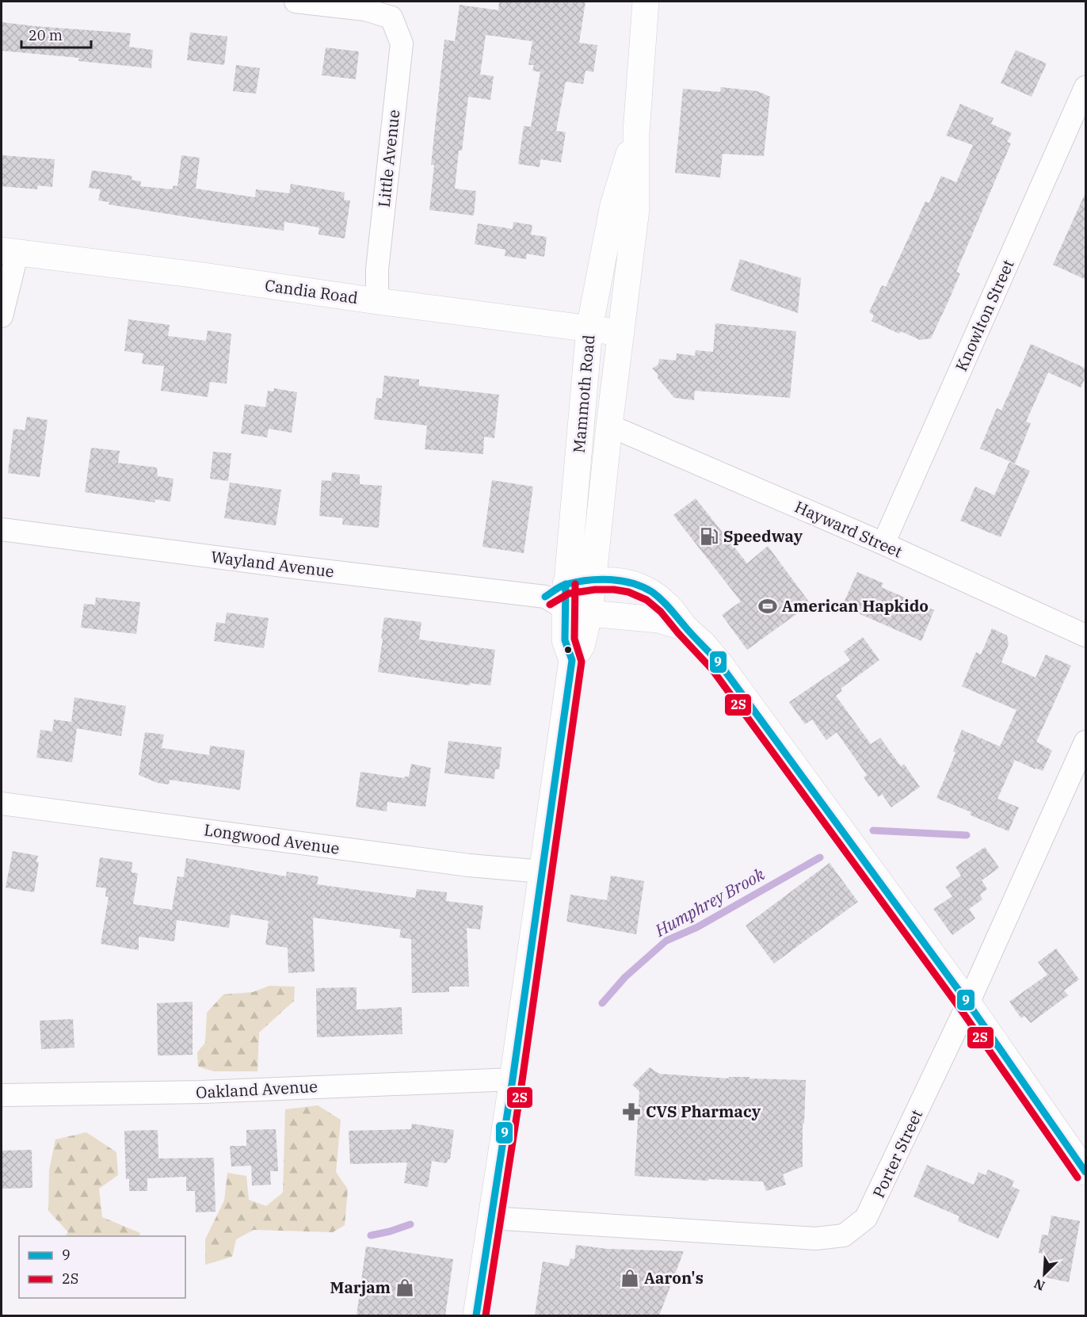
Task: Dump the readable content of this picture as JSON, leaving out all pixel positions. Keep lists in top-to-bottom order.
{
  "streets": {
    "main road": ["Candia Road", "Mammoth Road"],
    "street": [
      "Little Avenue",
      "Knowlton Street",
      "Hayward Street",
      "Wayland Avenue",
      "Longwood Avenue",
      "Oakland Avenue",
      "Porter Street"
    ]
  },
  "crossings": [
    ["Little Avenue", "Candia Road"],
    ["Candia Road", "Mammoth Road"],
    ["Knowlton Street", "Hayward Street"],
    ["Mammoth Road", "Hayward Street"],
    ["Mammoth Road", "Wayland Avenue"],
    ["Mammoth Road", "Longwood Avenue"],
    ["Mammoth Road", "Oakland Avenue"],
    ["Mammoth Road", "Porter Street"]
  ],
  "water": ["Humphrey Brook"],
  "places": {
    "fuel station": ["Speedway"],
    "sports": ["American Hapkido"],
    "pharmacy": ["CVS Pharmacy"],
    "shop": ["Aaron's", "Marjam"]
  },
  "lines": ["transit line 9", "transit line 2S"],
  "legend": ["9", "2S"],
  "scale_bar": "20 m",
  "north": "bottom left"
}
